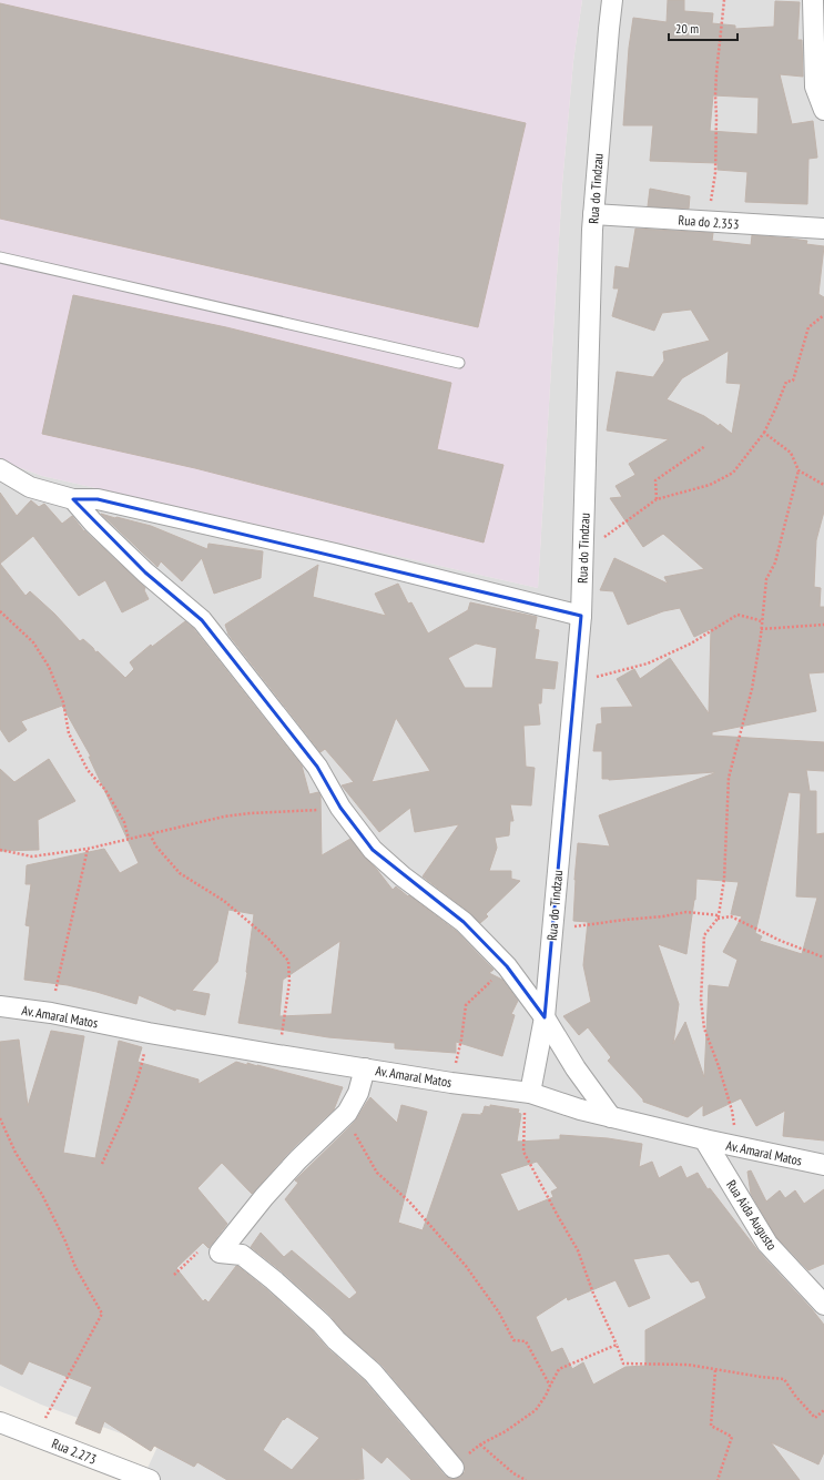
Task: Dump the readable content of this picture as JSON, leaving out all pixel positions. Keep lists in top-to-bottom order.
{
  "streets": {
    "street": [
      "Rua do Tindzau",
      "Rua do 2.353",
      "Av. Amaral Matos",
      "Rua Aida Augusto",
      "Rua 2.273"
    ]
  },
  "crossings": [
    ["Rua do Tindzau", "Rua do 2.353"],
    ["Rua do Tindzau", "Av. Amaral Matos"],
    ["Av. Amaral Matos", "Rua Aida Augusto"]
  ],
  "scale_bar": "20 m"
}
